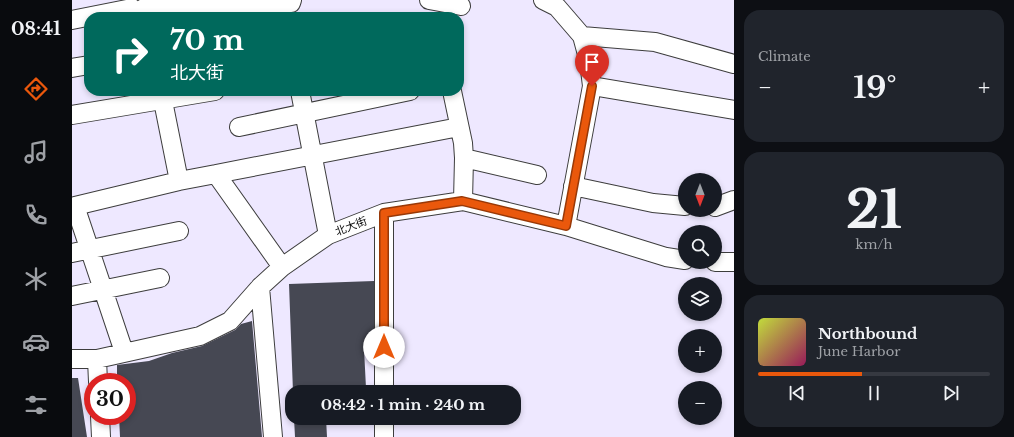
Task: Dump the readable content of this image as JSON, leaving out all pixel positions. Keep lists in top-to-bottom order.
{
  "streets": {
    "street": ["北大街"]
  },
  "north": "bottom",
  "page": {
    "tabs": "08:41",
    "tile": [
      "Climate",
      ["21", "km/h"]
    ],
    "turn": ["70 m", "北大街"],
    "heat": ["−", "19°", "+"],
    "map_buttons": ["+", "−"],
    "song": ["Northbound", "June Harbor"],
    "limit": "30",
    "trip": "08:42 · 1 min · 240 m"
  }
}
